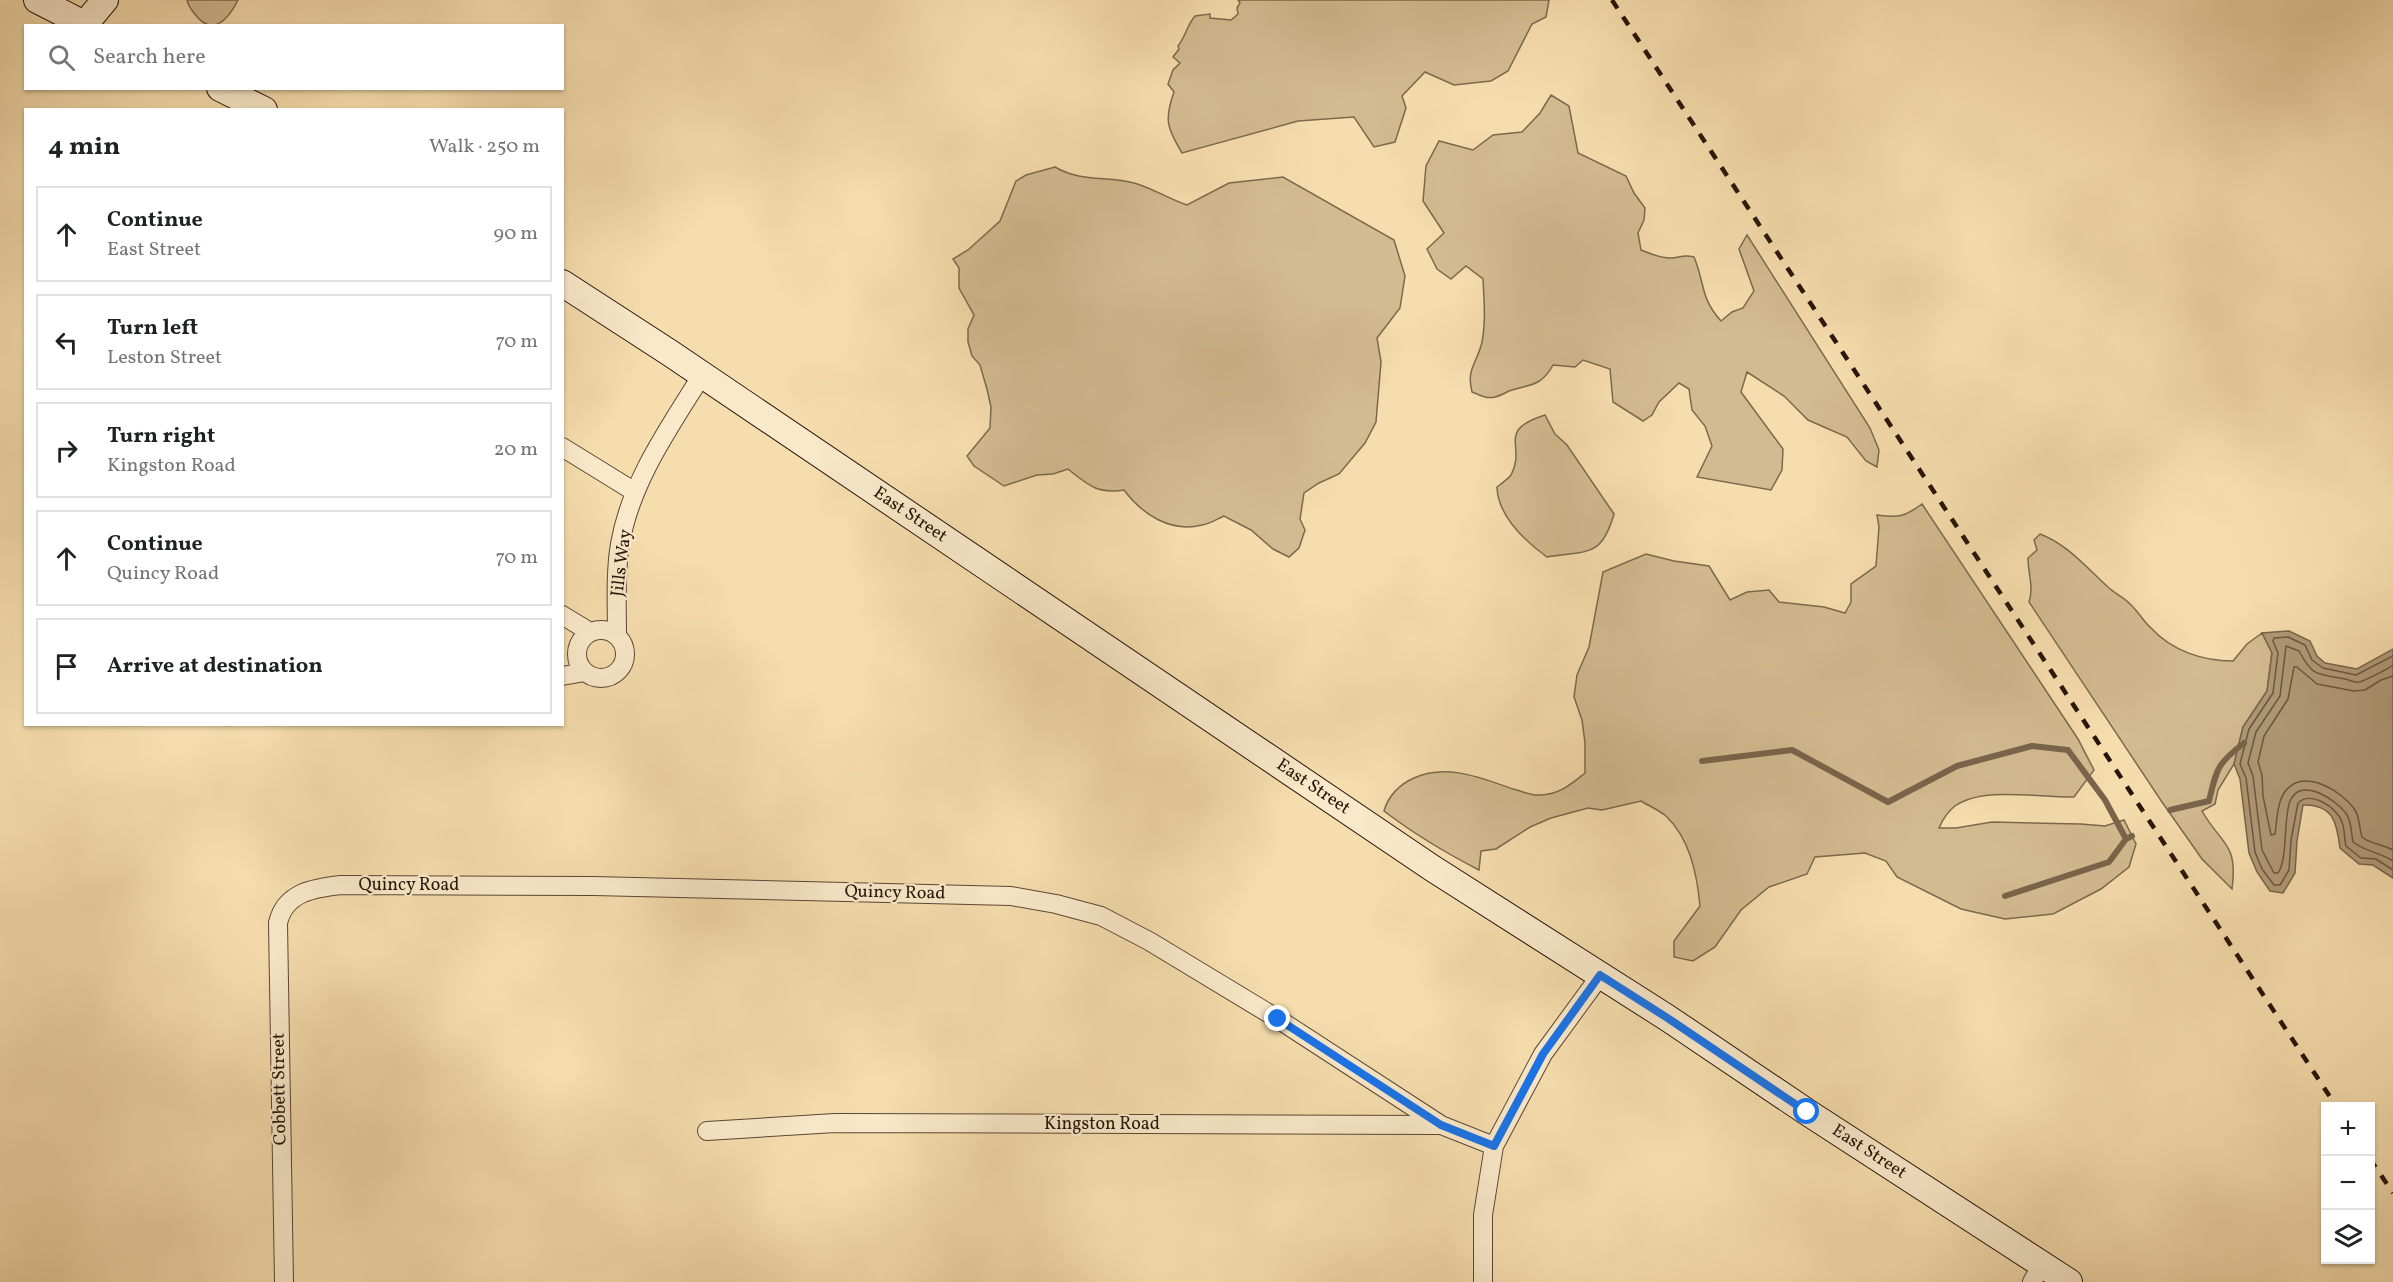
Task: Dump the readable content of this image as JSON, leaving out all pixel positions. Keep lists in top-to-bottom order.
{
  "streets": {
    "main road": ["East Street"],
    "street": [
      "Jills Way",
      "Quincy Road",
      "Cobbett Street",
      "Kingston Road"
    ]
  },
  "crossings": [
    ["East Street", "Jills Way"],
    ["Quincy Road", "Cobbett Street"],
    ["Quincy Road", "Kingston Road"]
  ],
  "page": {
    "search": "Search here",
    "heading": ["4 min", "Walk · 250 m"],
    "list": [
      ["Continue", "East Street", "90 m"],
      ["Turn left", "Leston Street", "70 m"],
      ["Turn right", "Kingston Road", "20 m"],
      ["Continue", "Quincy Road", "70 m"],
      "Arrive at destination"
    ],
    "map_buttons": ["+", "−"]
  }
}
